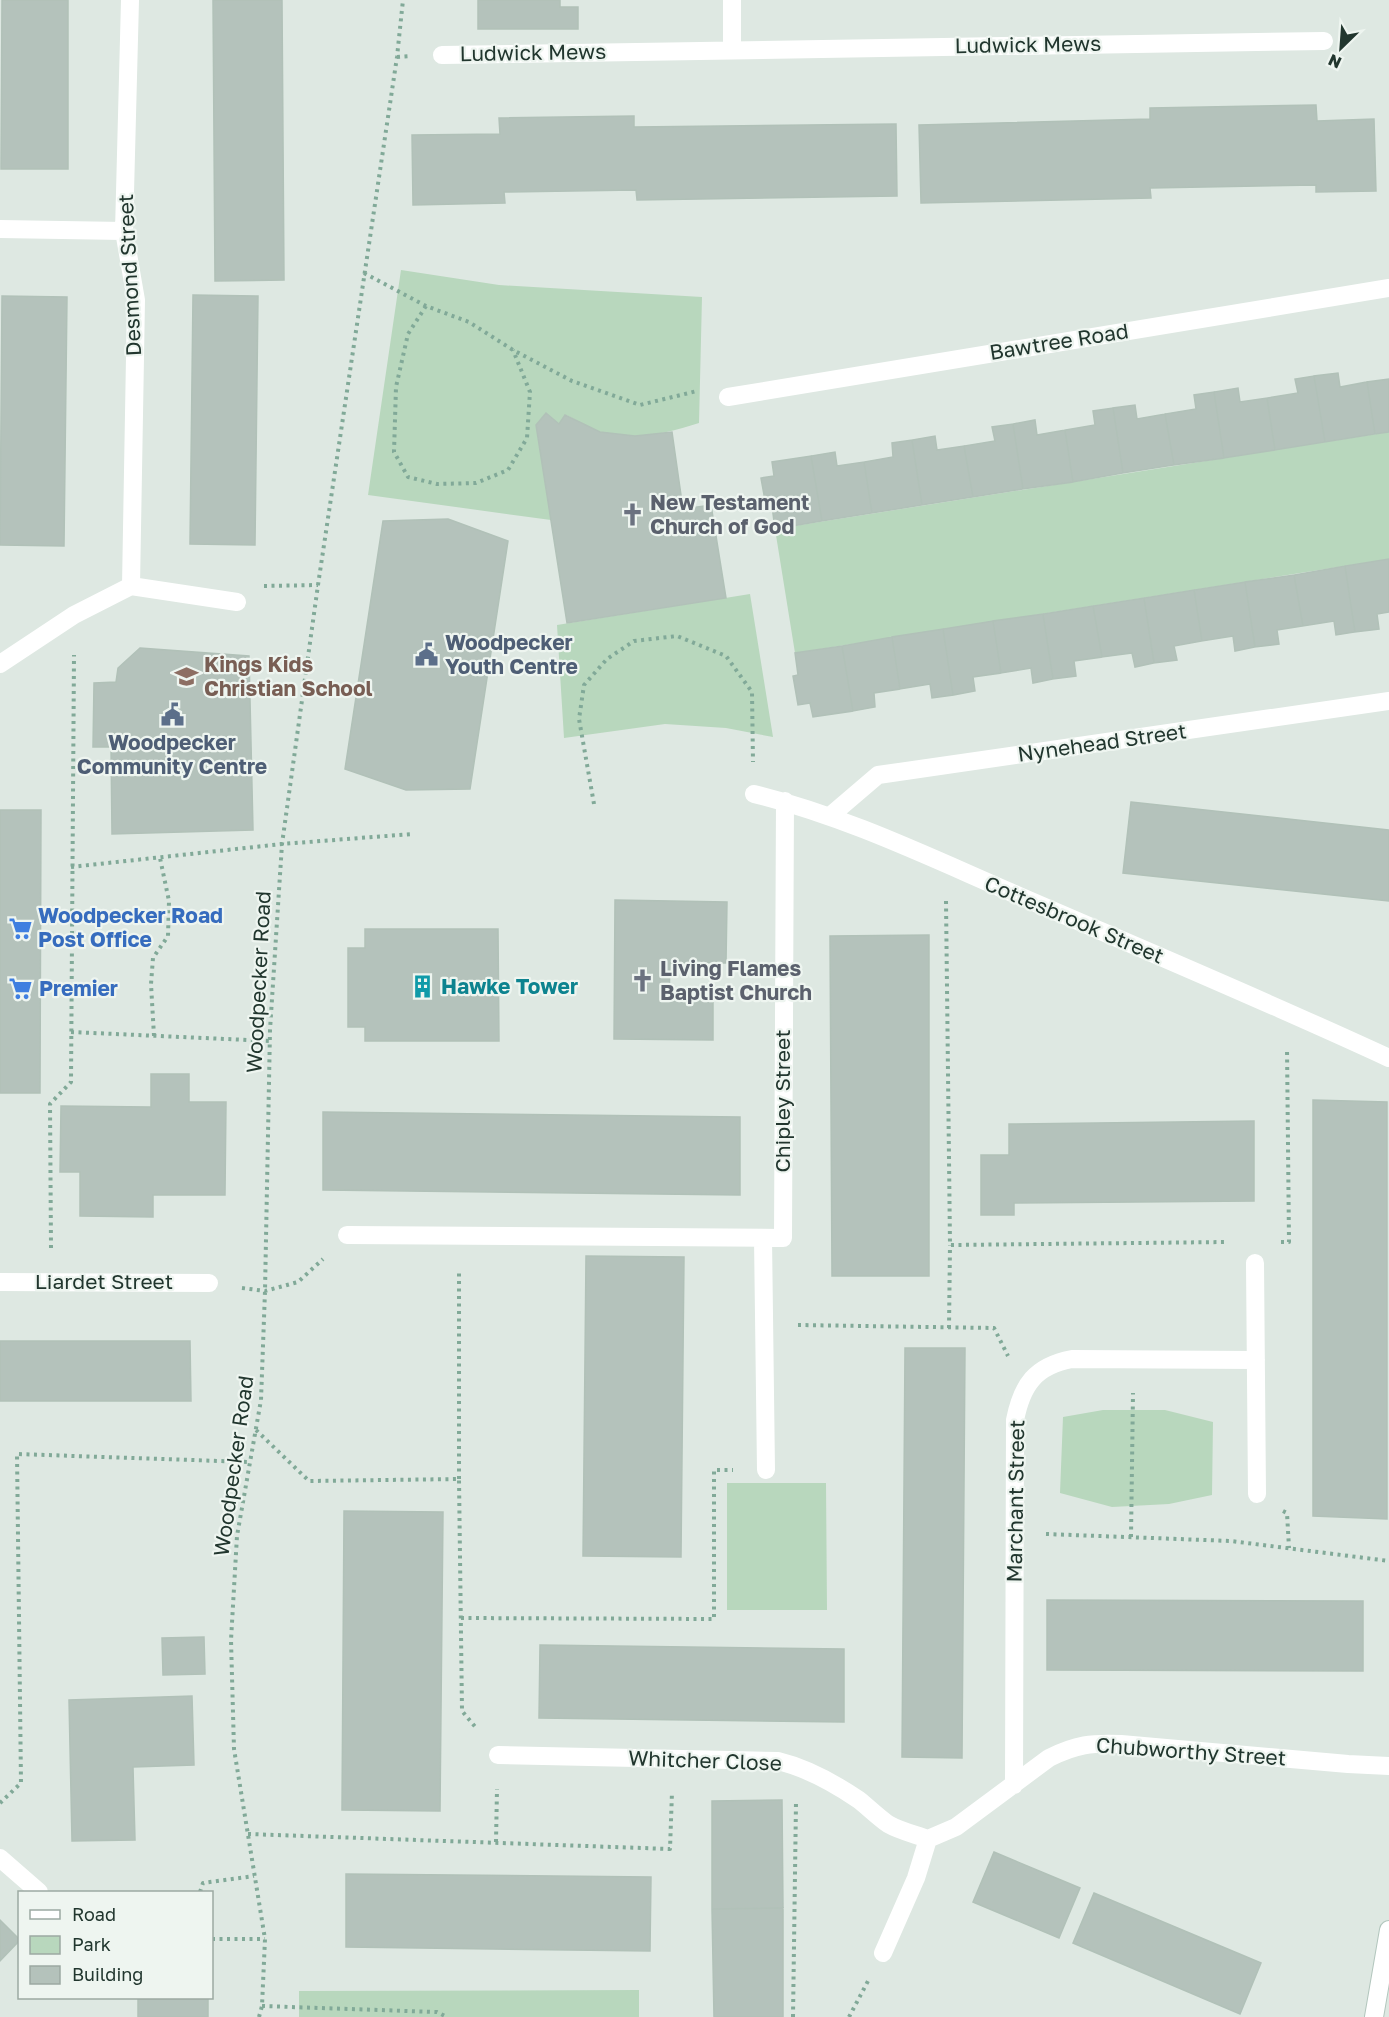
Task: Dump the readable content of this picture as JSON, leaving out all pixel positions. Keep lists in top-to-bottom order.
{
  "streets": {
    "street": [
      "Ludwick Mews",
      "Desmond Street",
      "Bawtree Road",
      "Nynehead Street",
      "Cottesbrook Street",
      "Chipley Street",
      "Liardet Street",
      "Marchant Street",
      "Chubworthy Street",
      "Whitcher Close"
    ],
    "path": ["Woodpecker Road"]
  },
  "crossings": [
    ["Nynehead Street", "Cottesbrook Street"],
    ["Cottesbrook Street", "Chipley Street"],
    ["Marchant Street", "Chubworthy Street"],
    ["Chubworthy Street", "Whitcher Close"]
  ],
  "places": {
    "church": ["New Testament Church of God", "Living Flames Baptist Church"],
    "public building": ["Woodpecker Youth Centre", "Woodpecker Community Centre"],
    "school or university": ["Kings Kids Christian School"],
    "supermarket": ["Woodpecker Road Post Office", "Premier"],
    "building": ["Hawke Tower"]
  },
  "legend": ["Road", "Park", "Building"],
  "north": "bottom left"
}
